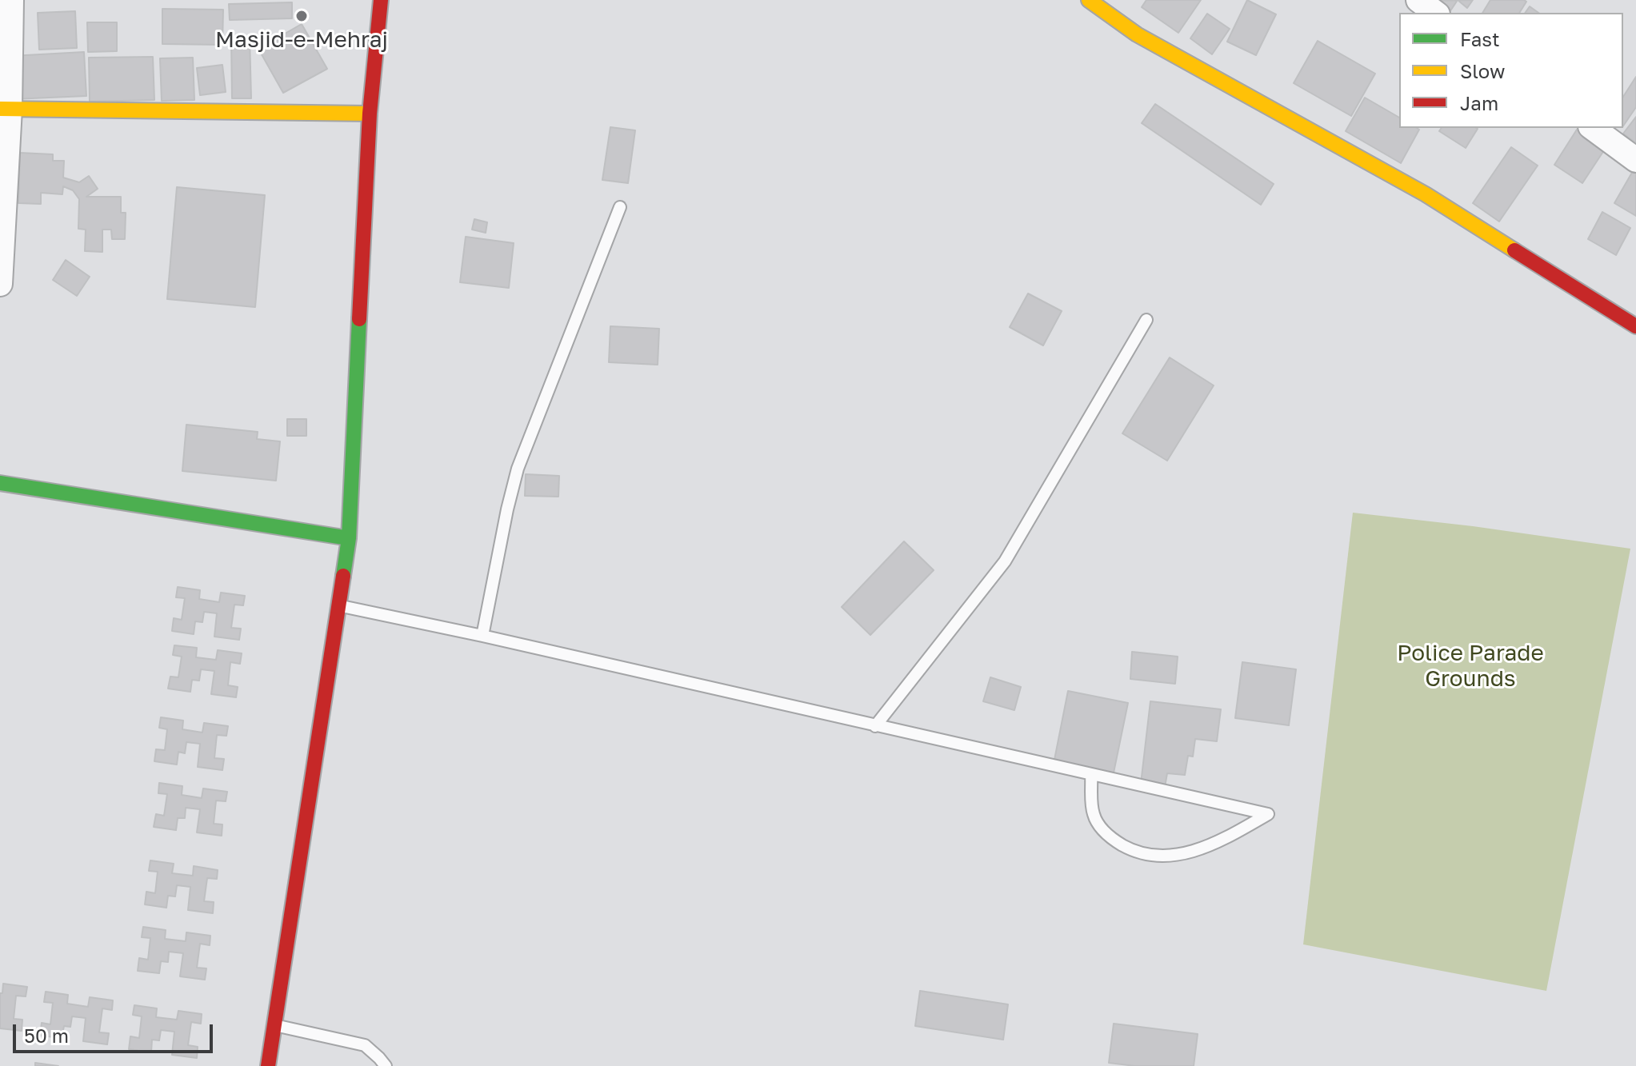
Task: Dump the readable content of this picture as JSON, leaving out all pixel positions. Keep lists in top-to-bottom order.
{
  "parks": ["Police Parade Grounds"],
  "places": ["Masjid-e-Mehraj"],
  "legend": ["Fast", "Slow", "Jam"],
  "scale_bar": "50 m"
}
